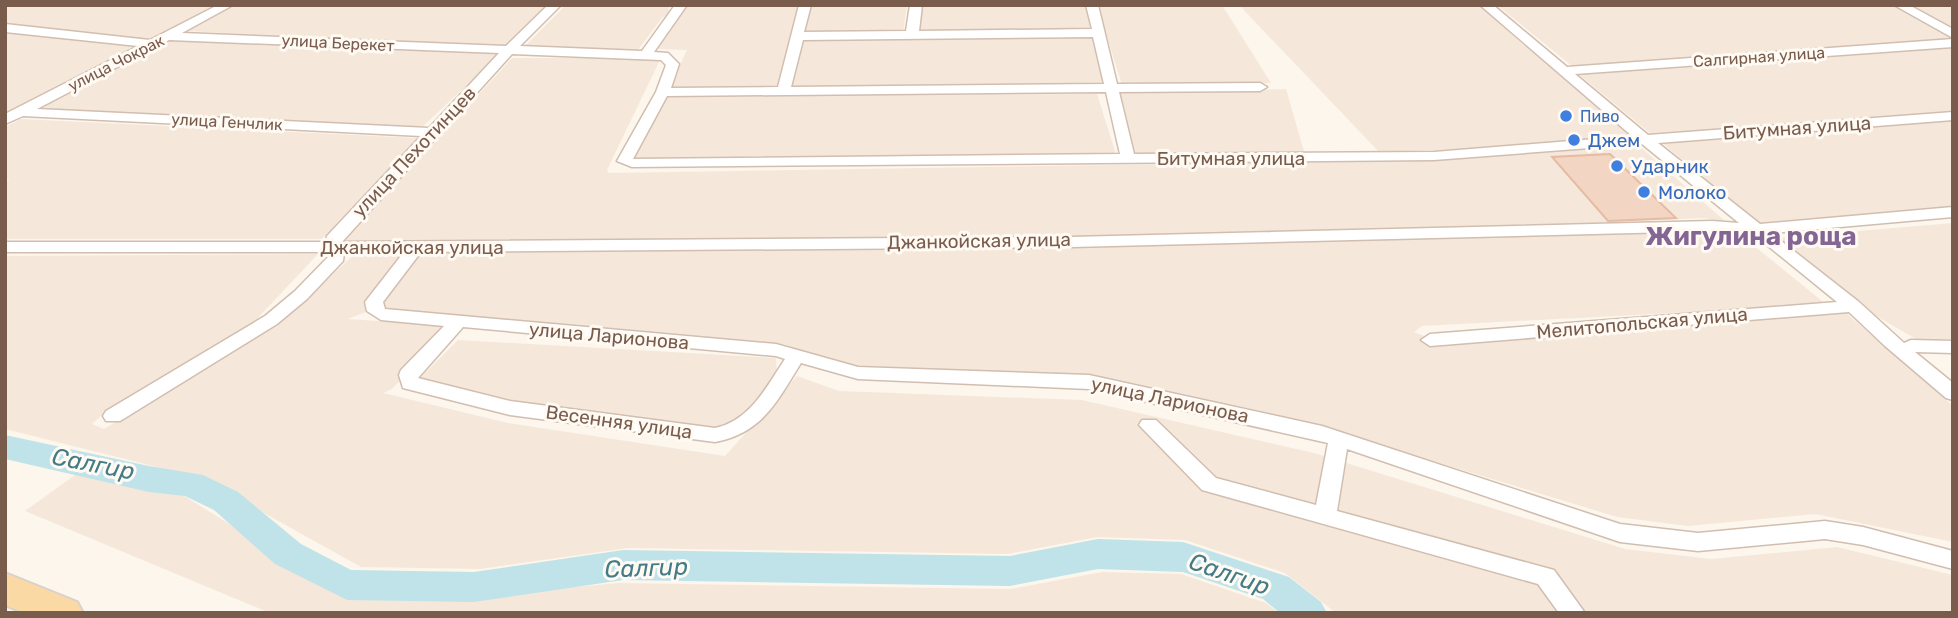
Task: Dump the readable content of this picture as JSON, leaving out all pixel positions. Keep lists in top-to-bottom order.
{
  "streets": {
    "street": [
      "улица Берекет",
      "Салгирная улица",
      "улица Чокрак",
      "улица Генчлик",
      "Битумная улица",
      "улица Пехотинцев",
      "Джанкойская улица",
      "Мелитопольская улица",
      "улица Ларионова",
      "Весенняя улица"
    ]
  },
  "crossings": [
    ["улица Берекет", "улица Чокрак"],
    ["улица Берекет", "Битумная улица"],
    ["улица Берекет", "улица Пехотинцев"],
    ["улица Чокрак", "улица Генчлик"],
    ["улица Генчлик", "улица Пехотинцев"],
    ["улица Пехотинцев", "Джанкойская улица"],
    ["Джанкойская улица", "улица Ларионова"],
    ["улица Ларионова", "Весенняя улица"]
  ],
  "districts": ["Жигулина роща"],
  "water": ["Салгир"],
  "places": [
    "Пиво",
    "Джем",
    "Ударник",
    "Молоко"
  ]
}
